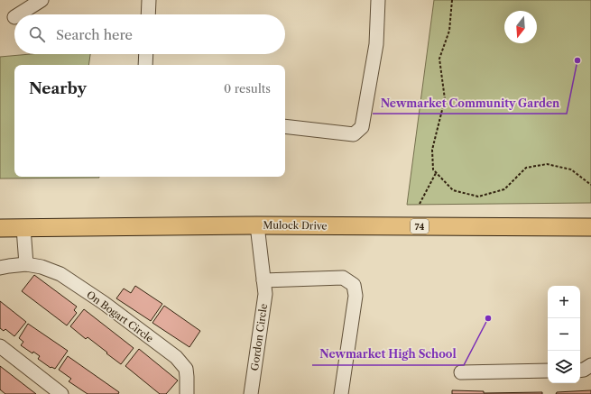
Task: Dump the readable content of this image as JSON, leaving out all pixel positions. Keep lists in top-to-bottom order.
{
  "streets": {
    "main road": ["Mulock Drive", "74"],
    "street": ["On Bogart Circle", "Gordon Circle"]
  },
  "crossings": [
    ["Mulock Drive", "Gordon Circle"]
  ],
  "places": ["Newmarket Community Garden", "Newmarket High School"],
  "north": "bottom",
  "page": {
    "search": "Search here",
    "heading": ["Nearby", "0 results"],
    "map_buttons": ["+", "−"]
  }
}
